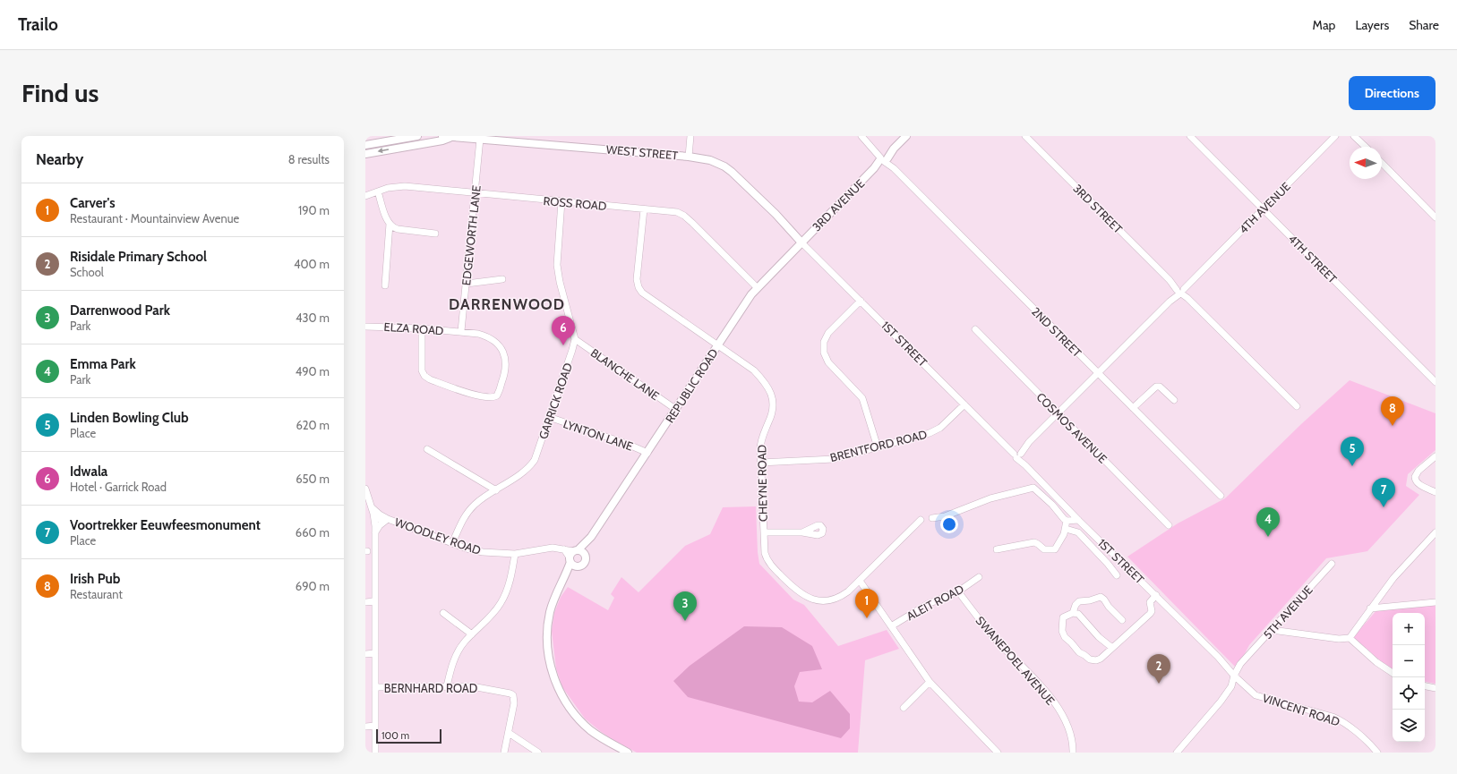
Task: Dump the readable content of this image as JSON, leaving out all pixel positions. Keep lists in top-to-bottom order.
{
  "streets": {
    "main road": ["WEST STREET", "3RD AVENUE", "REPUBLIC ROAD"],
    "street": [
      "ROSS ROAD",
      "4TH AVENUE",
      "3RD STREET",
      "EDGEWORTH LANE",
      "4TH STREET",
      "ELZA ROAD",
      "2ND STREET",
      "1ST STREET",
      "BLANCHE LANE",
      "GARRICK ROAD",
      "COSMOS AVENUE",
      "LYNTON LANE",
      "BRENTFORD ROAD",
      "CHEYNE ROAD",
      "WOODLEY ROAD",
      "ALEIT ROAD",
      "5TH AVENUE",
      "SWANEPOEL AVENUE",
      "BERNHARD ROAD",
      "VINCENT ROAD"
    ]
  },
  "crossings": [
    ["WEST STREET", "3RD AVENUE"],
    ["WEST STREET", "EDGEWORTH LANE"],
    ["WEST STREET", "1ST STREET"],
    ["WEST STREET", "REPUBLIC ROAD"],
    ["ROSS ROAD", "EDGEWORTH LANE"],
    ["ROSS ROAD", "REPUBLIC ROAD"],
    ["ROSS ROAD", "CHEYNE ROAD"],
    ["3RD AVENUE", "2ND STREET"],
    ["3RD AVENUE", "1ST STREET"],
    ["3RD AVENUE", "REPUBLIC ROAD"],
    ["4TH AVENUE", "3RD STREET"],
    ["4TH AVENUE", "4TH STREET"],
    ["4TH AVENUE", "2ND STREET"],
    ["4TH AVENUE", "1ST STREET"],
    ["4TH AVENUE", "COSMOS AVENUE"],
    ["EDGEWORTH LANE", "ELZA ROAD"],
    ["1ST STREET", "REPUBLIC ROAD"],
    ["1ST STREET", "BRENTFORD ROAD"],
    ["1ST STREET", "5TH AVENUE"],
    ["1ST STREET", "VINCENT ROAD"],
    ["BLANCHE LANE", "REPUBLIC ROAD"],
    ["BLANCHE LANE", "GARRICK ROAD"],
    ["REPUBLIC ROAD", "LYNTON LANE"],
    ["REPUBLIC ROAD", "CHEYNE ROAD"],
    ["REPUBLIC ROAD", "WOODLEY ROAD"],
    ["GARRICK ROAD", "LYNTON LANE"],
    ["GARRICK ROAD", "WOODLEY ROAD"],
    ["BRENTFORD ROAD", "CHEYNE ROAD"],
    ["ALEIT ROAD", "SWANEPOEL AVENUE"],
    ["5TH AVENUE", "VINCENT ROAD"]
  ],
  "districts": ["DARRENWOOD"],
  "scale_bar": "100 m",
  "north": "left",
  "page": {
    "header": "Trailo",
    "nav": ["Map", "Layers", "Share"],
    "buttons": "Directions",
    "title": "Find us",
    "heading": ["Nearby", "8 results"],
    "list": [
      {
        "mark": "1",
        "name": "Carver's",
        "note": "Restaurant · Mountainview Avenue",
        "value": "190 m"
      },
      {
        "mark": "2",
        "name": "Risidale Primary School",
        "note": "School",
        "value": "400 m"
      },
      {
        "mark": "3",
        "name": "Darrenwood Park",
        "note": "Park",
        "value": "430 m"
      },
      {
        "mark": "4",
        "name": "Emma Park",
        "note": "Park",
        "value": "490 m"
      },
      {
        "mark": "5",
        "name": "Linden Bowling Club",
        "note": "Place",
        "value": "620 m"
      },
      {
        "mark": "6",
        "name": "Idwala",
        "note": "Hotel · Garrick Road",
        "value": "650 m"
      },
      {
        "mark": "7",
        "name": "Voortrekker Eeuwfeesmonument",
        "note": "Place",
        "value": "660 m"
      },
      {
        "mark": "8",
        "name": "Irish Pub",
        "note": "Restaurant",
        "value": "690 m"
      }
    ],
    "pins": [
      "6",
      "8",
      "5",
      "7",
      "4",
      "1",
      "3",
      "2"
    ],
    "map_buttons": ["+", "−"],
    "scale": "100 m"
  }
}
